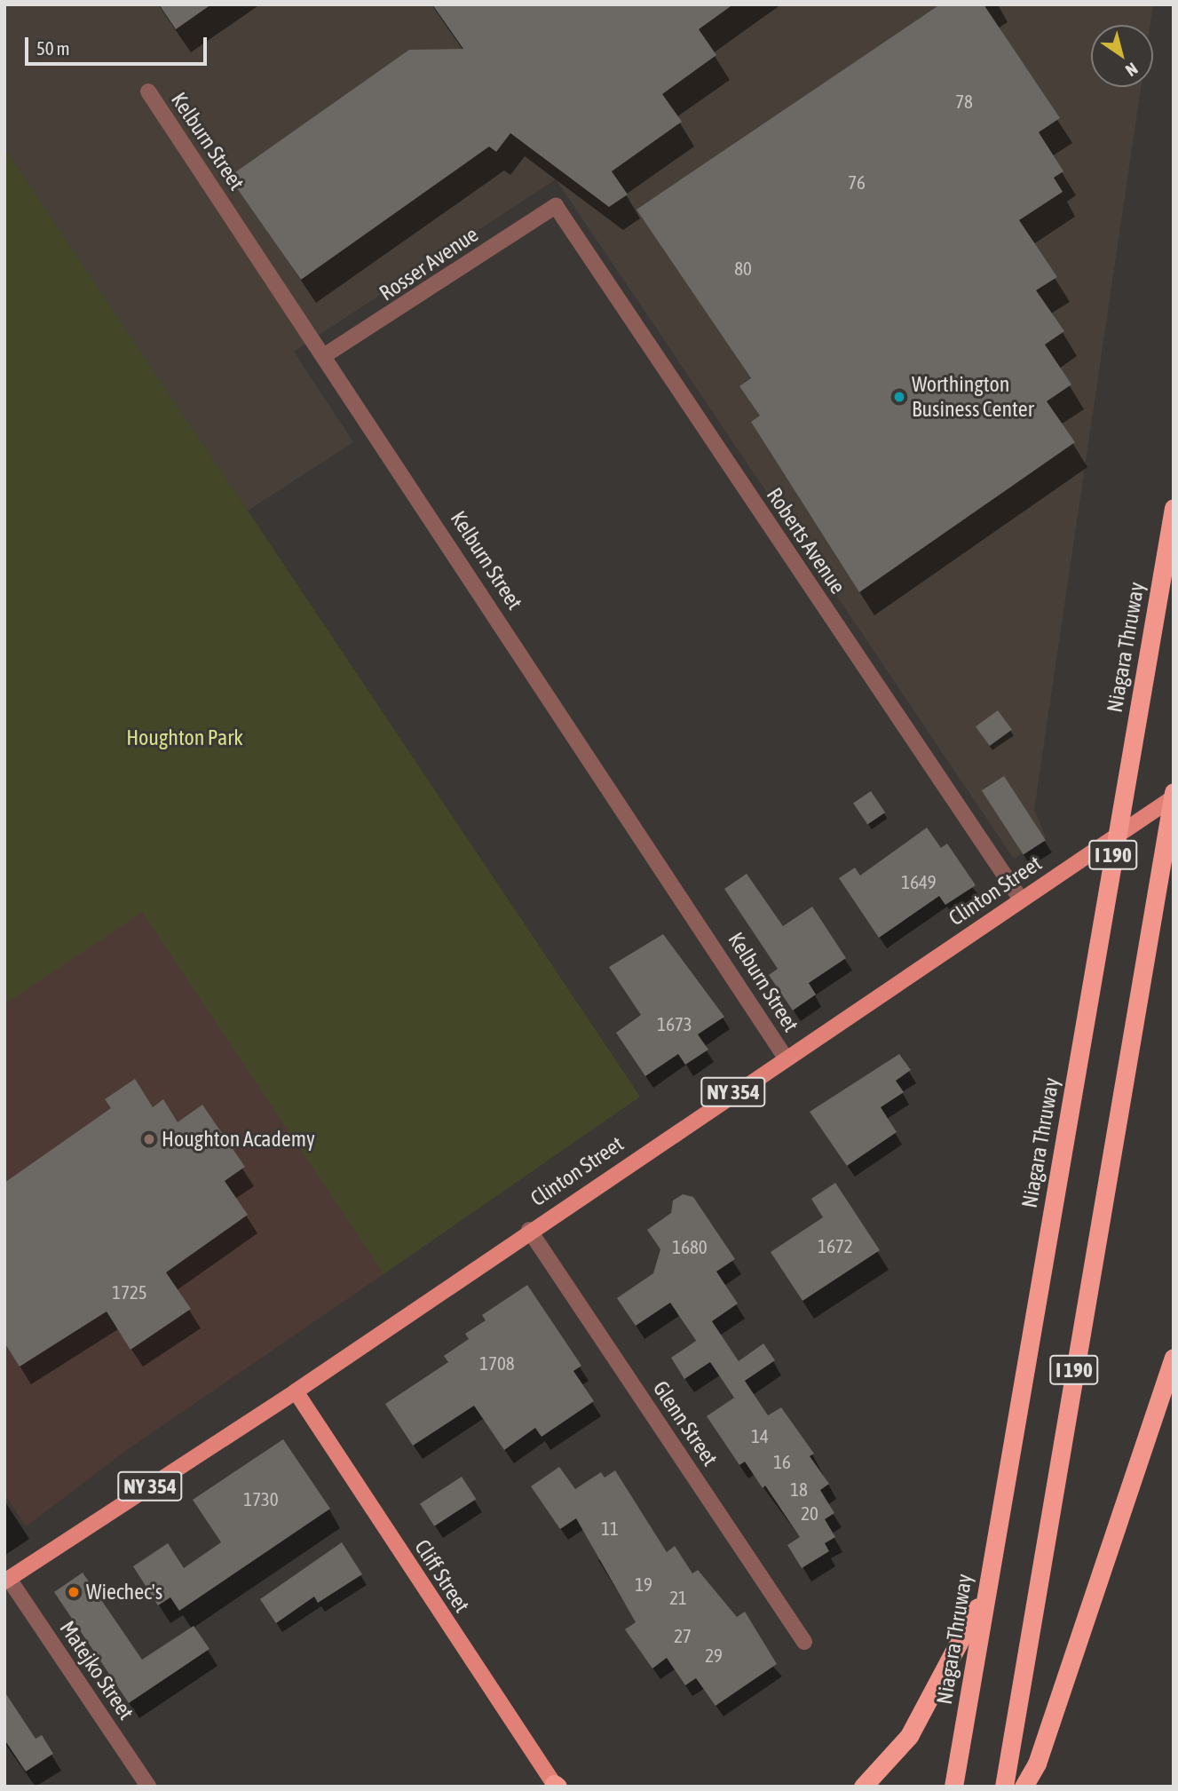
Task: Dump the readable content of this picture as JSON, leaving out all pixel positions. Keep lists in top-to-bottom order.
{
  "streets": {
    "highway": ["Niagara Thruway", "I 190"],
    "main road": ["Clinton Street", "NY 354", "Cliff Street"],
    "street": [
      "Kelburn Street",
      "Rosser Avenue",
      "Roberts Avenue",
      "Glenn Street",
      "Matejko Street"
    ]
  },
  "crossings": [
    ["Kelburn Street", "Rosser Avenue"],
    ["Kelburn Street", "Clinton Street"],
    ["Rosser Avenue", "Roberts Avenue"],
    ["Roberts Avenue", "Clinton Street"],
    ["Clinton Street", "Glenn Street"],
    ["Clinton Street", "Cliff Street"],
    ["Clinton Street", "Matejko Street"]
  ],
  "parks": ["Houghton Park"],
  "places": ["Worthington Business Center", "Houghton Academy", "Wiechec's"],
  "house_numbers": [
    "78",
    "76",
    "80",
    "1649",
    "1673",
    "1672",
    "1680",
    "1725",
    "1708",
    "14",
    "16",
    "18",
    "1730",
    "20",
    "11",
    "19",
    "21",
    "27",
    "29"
  ],
  "scale_bar": "50 m",
  "north": "bottom right"
}
